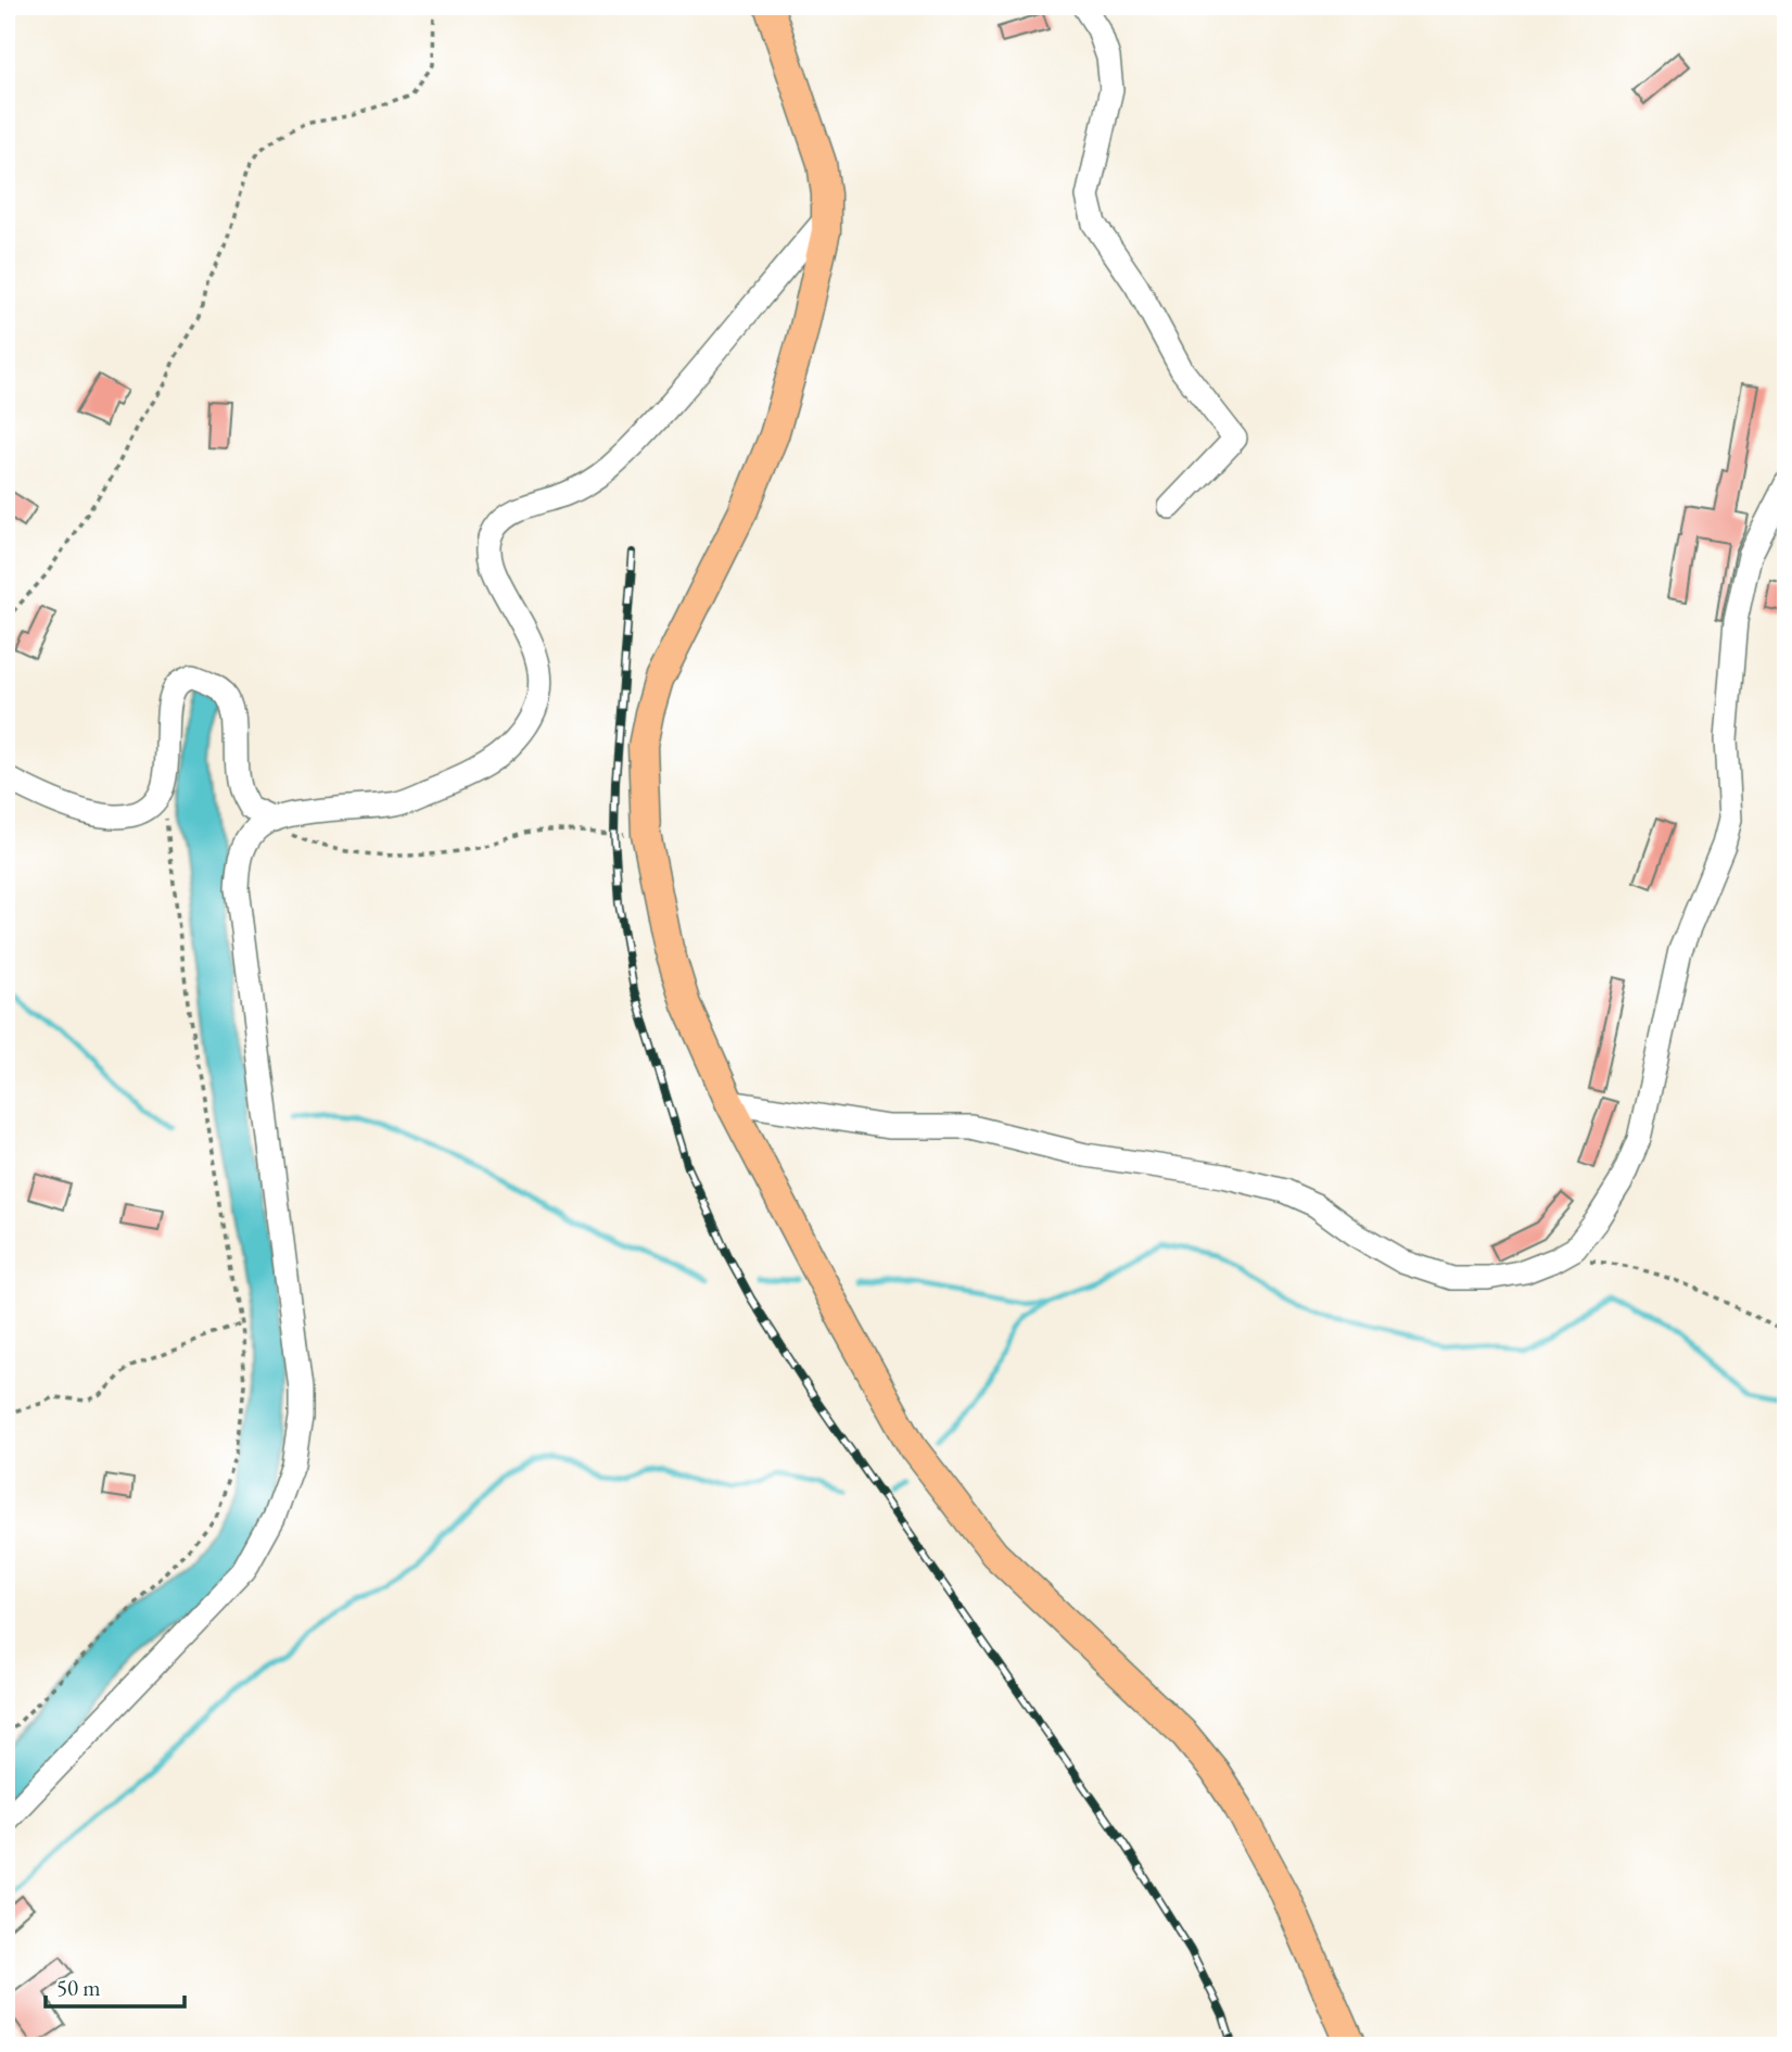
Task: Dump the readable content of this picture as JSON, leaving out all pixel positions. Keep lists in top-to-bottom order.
{
  "scale_bar": "50 m"
}
